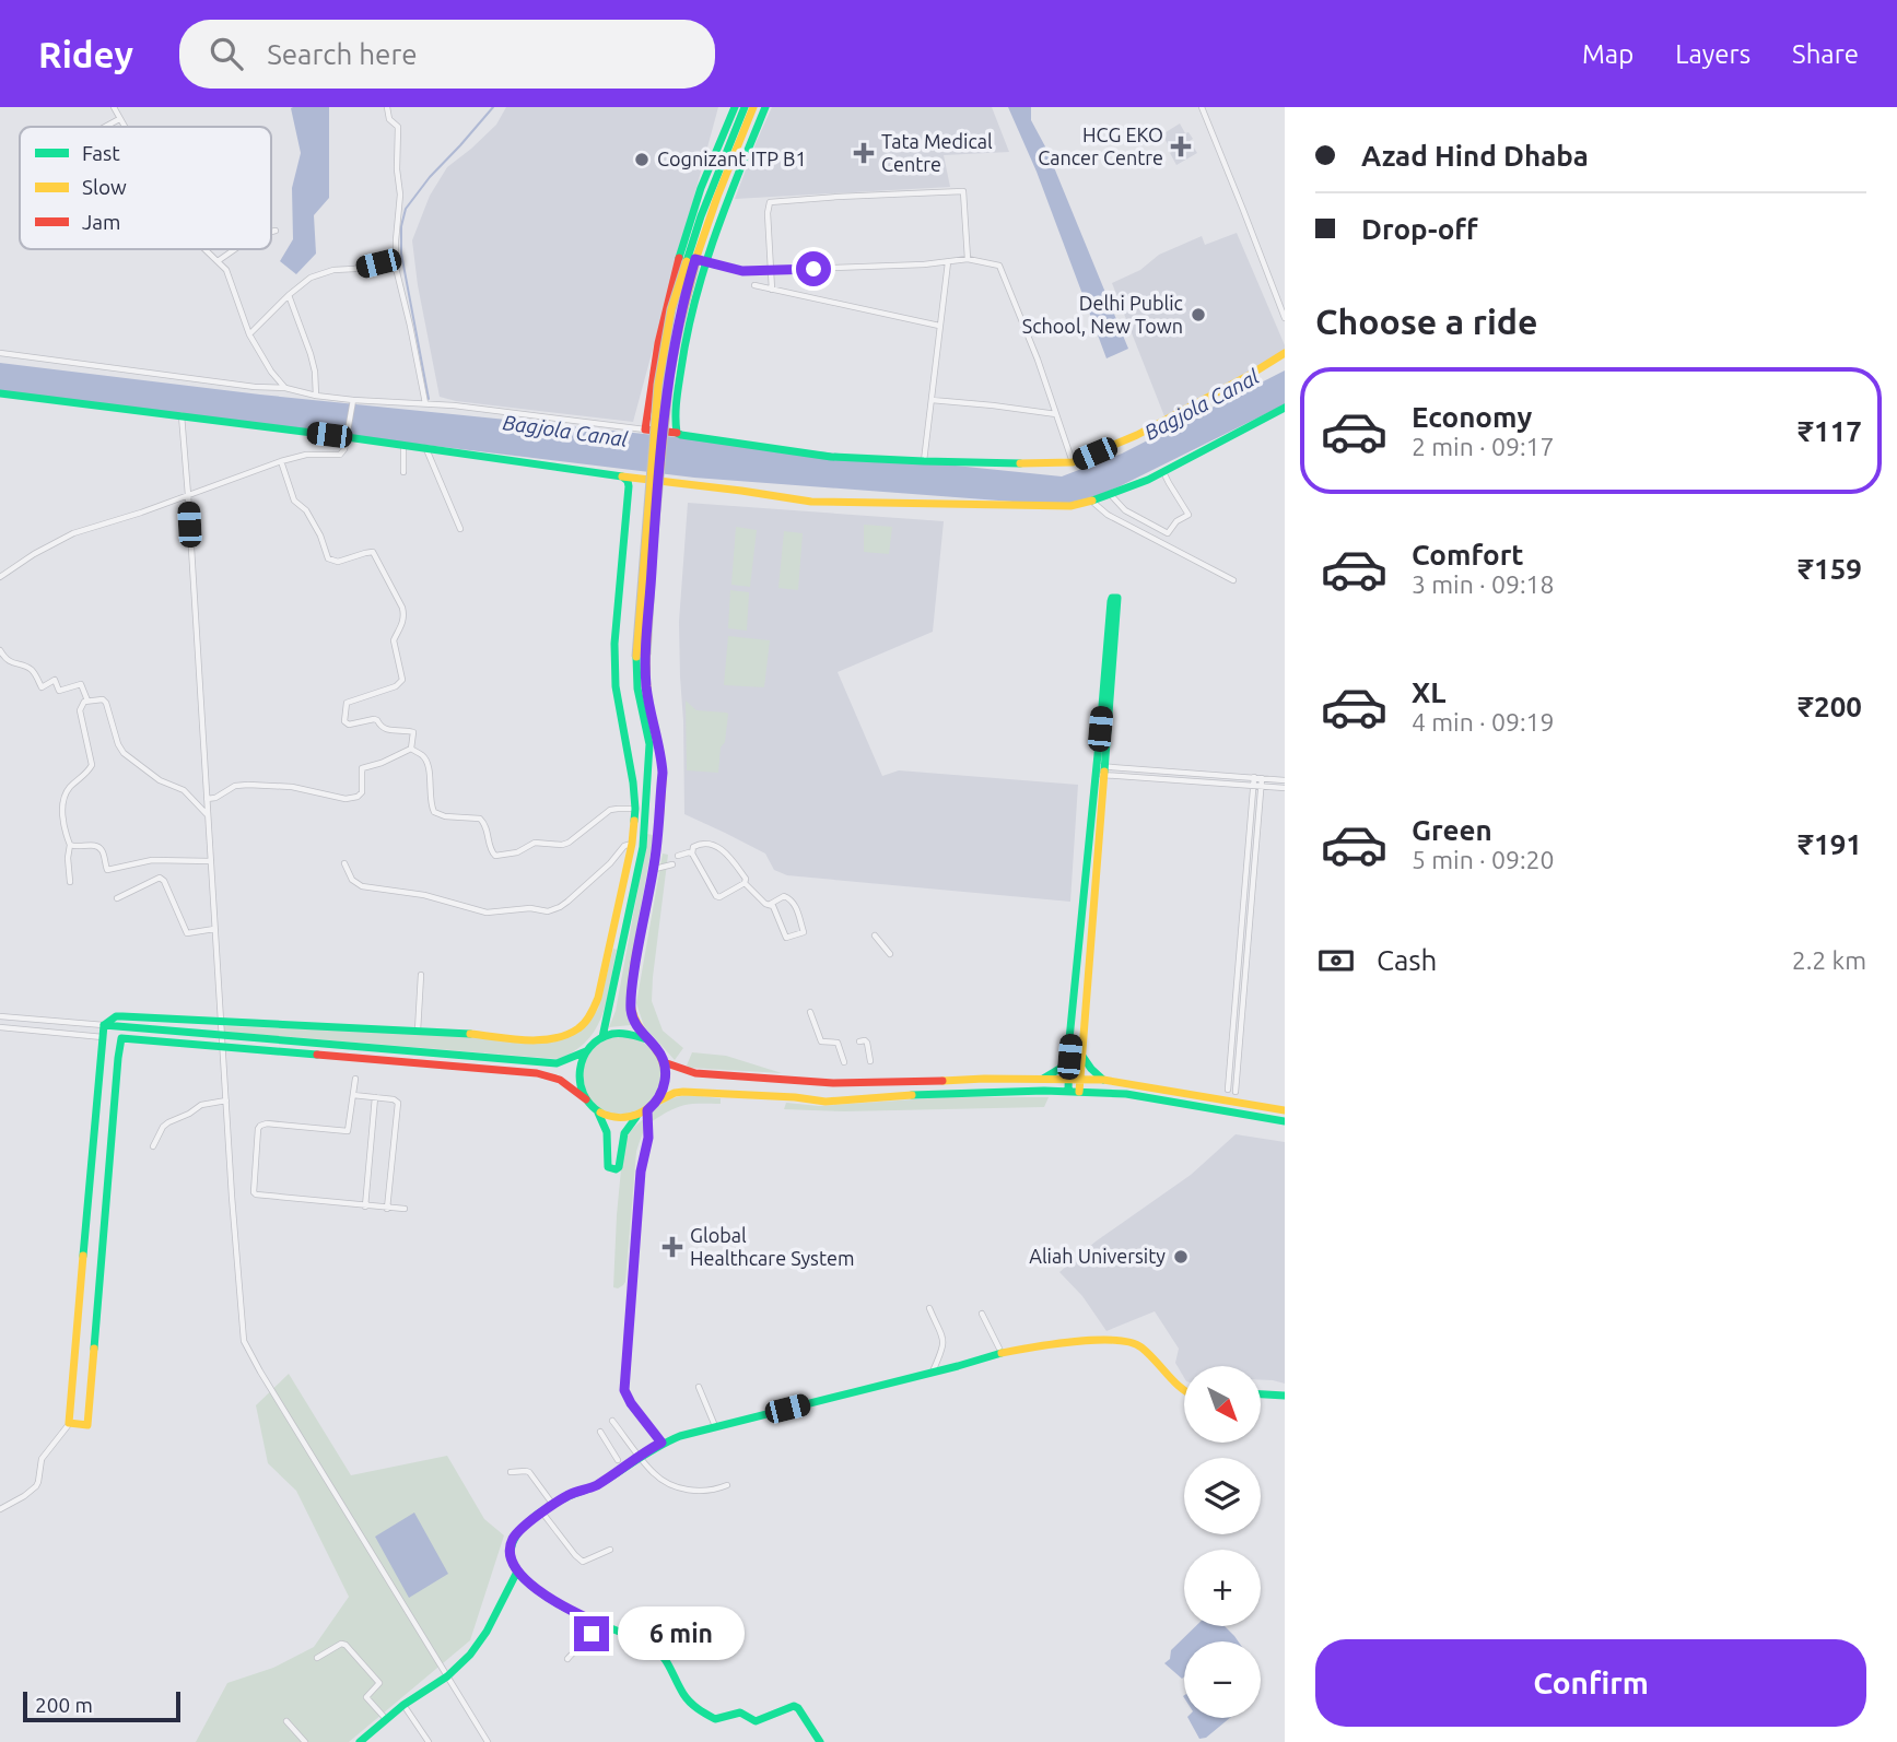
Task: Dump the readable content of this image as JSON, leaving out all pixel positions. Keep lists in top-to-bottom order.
{
  "water": ["Bagjola Canal"],
  "places": {
    "health": ["HCG EKO Cancer Centre", "Tata Medical Centre", "Global Healthcare System"],
    "other": ["Cognizant ITP B1", "Delhi Public School, New Town", "Aliah University"]
  },
  "legend": ["Fast", "Slow", "Jam"],
  "scale_bar": "200 m",
  "north": "bottom right",
  "page": {
    "header": "Ridey",
    "search": "Search here",
    "nav": ["Map", "Layers", "Share"],
    "banner": ["Azad Hind Dhaba", "Drop-off"],
    "heading": "Choose a ride",
    "list": [
      {
        "name": "Economy",
        "note": "2 min · 09:17",
        "value": "₹117"
      },
      {
        "name": "Comfort",
        "note": "3 min · 09:18",
        "value": "₹159"
      },
      {
        "name": "XL",
        "note": "4 min · 09:19",
        "value": "₹200"
      },
      {
        "name": "Green",
        "note": "5 min · 09:20",
        "value": "₹191"
      }
    ],
    "pay": ["Cash", "2.2 km"],
    "map_buttons": ["+", "−"],
    "bubble": "6 min",
    "buttons": "Confirm",
    "scale": "200 m"
  }
}
